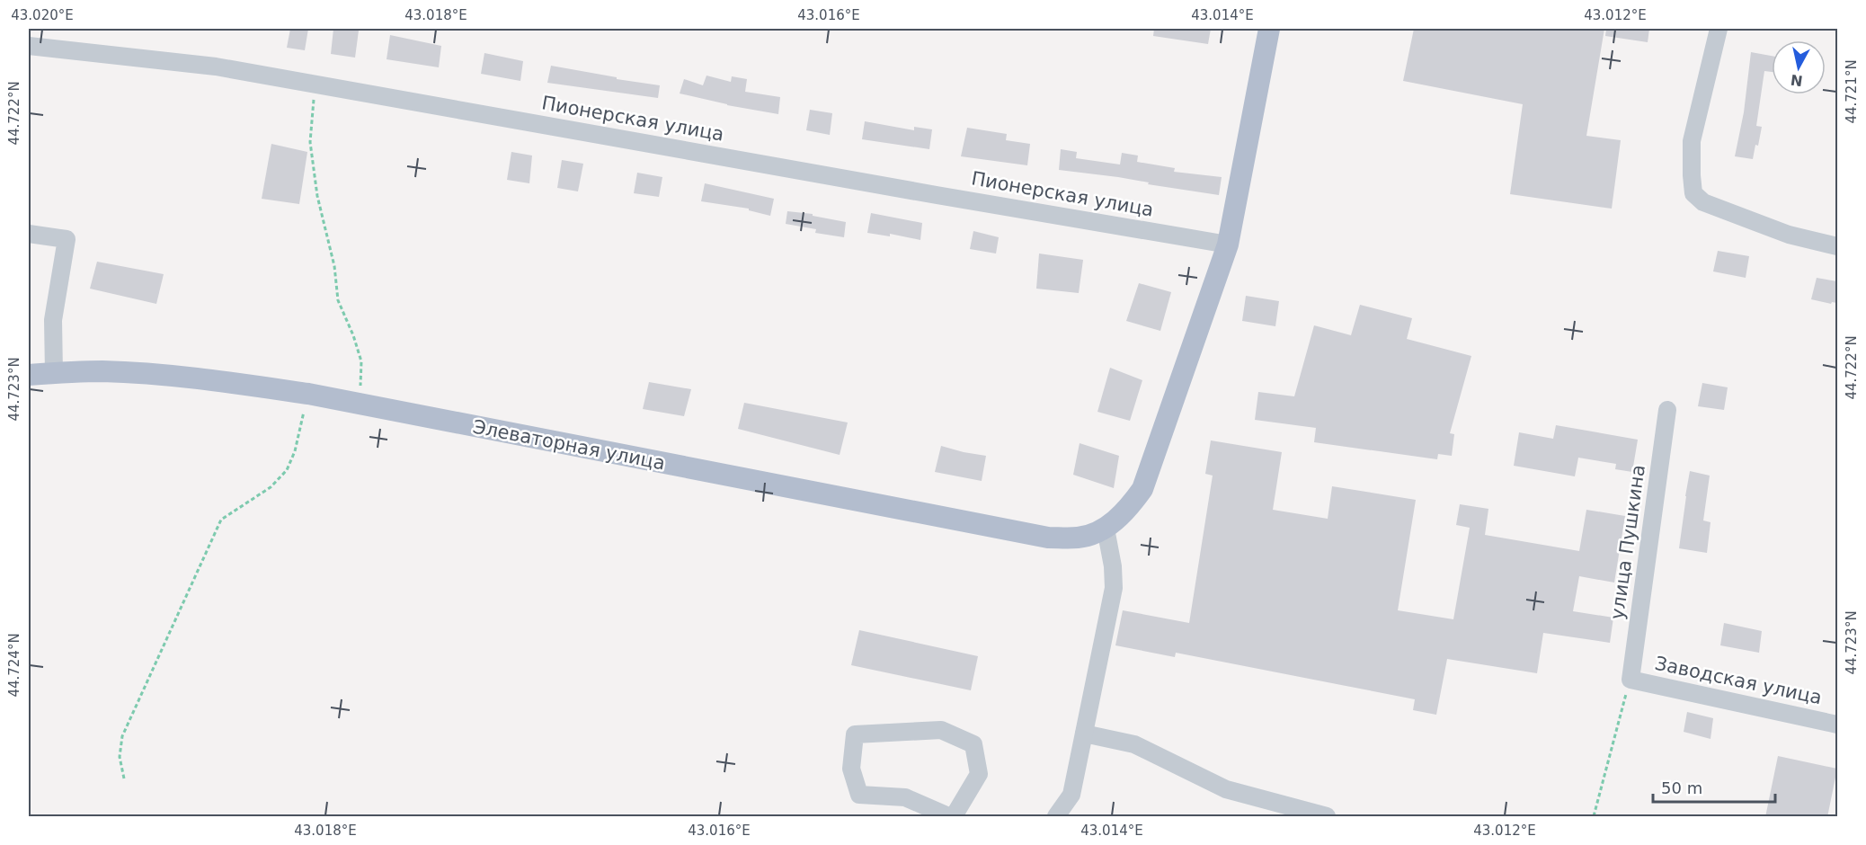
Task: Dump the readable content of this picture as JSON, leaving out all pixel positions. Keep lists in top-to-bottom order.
{
  "streets": {
    "main road": ["Элеваторная улица"],
    "street": ["Пионерская улица", "улица Пушкина", "Заводская улица"]
  },
  "crossings": [
    ["улица Пушкина", "Заводская улица"]
  ],
  "scale_bar": "50 m",
  "north": "bottom",
  "coordinates": [
    "43.020°E",
    "43.018°E",
    "43.016°E",
    "43.014°E",
    "43.012°E",
    "44.721°N",
    "44.722°N",
    "44.723°N",
    "44.724°N"
  ]
}
